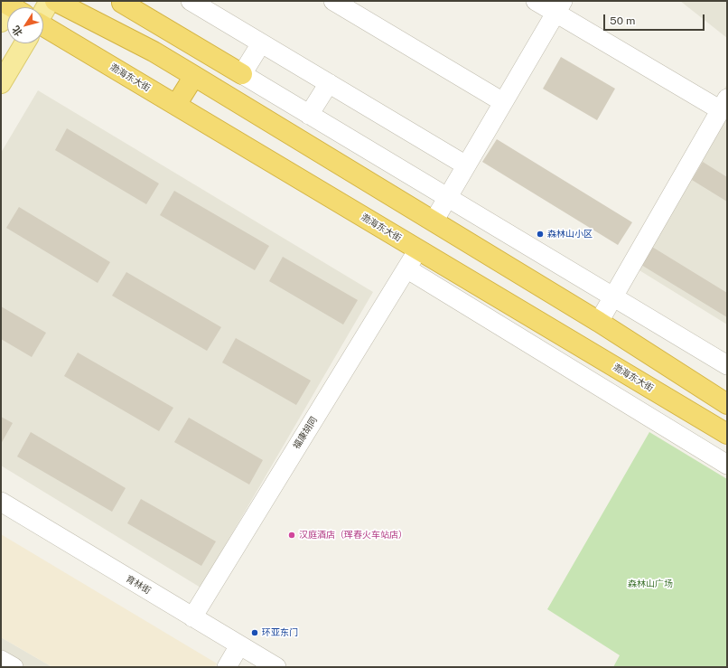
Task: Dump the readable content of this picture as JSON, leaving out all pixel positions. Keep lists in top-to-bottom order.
{
  "streets": {
    "highway": ["渤海东大街"],
    "street": ["福康胡同", "育林街"]
  },
  "crossings": [
    ["渤海东大街", "福康胡同"],
    ["福康胡同", "育林街"]
  ],
  "parks": ["森林山广场"],
  "places": ["森林山小区", "汉庭酒店（珲春火车站店）", "环亚东门"],
  "scale_bar": "50 m",
  "north": "bottom left"
}
